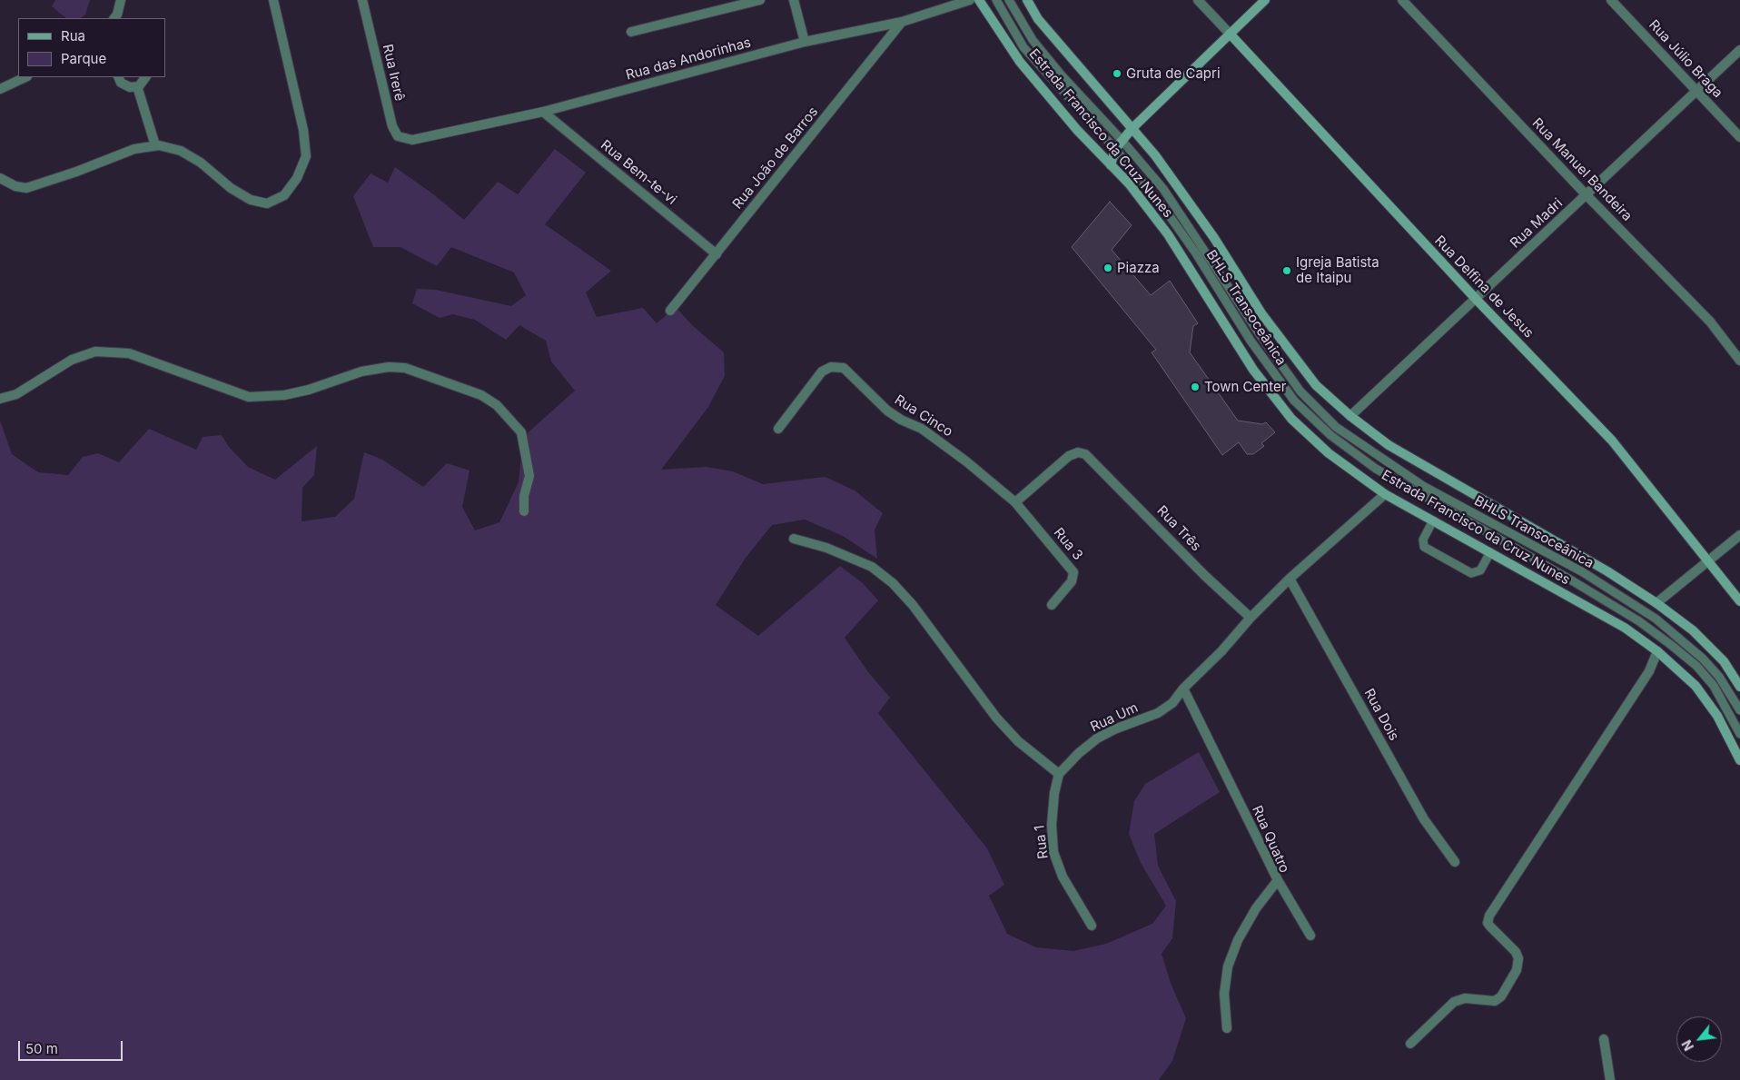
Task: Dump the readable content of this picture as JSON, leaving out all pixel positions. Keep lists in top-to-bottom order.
{
  "streets": {
    "main road": ["Estrada Francisco da Cruz Nunes", "Rua Delfina de Jesus"],
    "street": [
      "Rua das Andorinhas",
      "Rua Júlio Braga",
      "Rua Irerê",
      "Rua João de Barros",
      "Rua Manuel Bandeira",
      "Rua Bem-te-vi",
      "Rua Madri",
      "Rua Cinco",
      "Rua Três",
      "Rua 3",
      "Rua Dois",
      "Rua Um",
      "Rua Quatro",
      "Rua 1"
    ],
    "lane": ["BHLS Transoceânica"]
  },
  "crossings": [
    ["Rua das Andorinhas", "Rua Irerê"],
    ["Rua das Andorinhas", "Rua João de Barros"],
    ["Rua das Andorinhas", "Rua Bem-te-vi"],
    ["Rua Júlio Braga", "Rua Madri"],
    ["Estrada Francisco da Cruz Nunes", "Rua Madri"],
    ["Estrada Francisco da Cruz Nunes", "Rua Um"],
    ["Rua João de Barros", "Rua Bem-te-vi"],
    ["Rua Manuel Bandeira", "Rua Madri"],
    ["Rua Madri", "Rua Delfina de Jesus"],
    ["Rua Cinco", "Rua Três"],
    ["Rua Cinco", "Rua 3"],
    ["Rua Três", "Rua 3"],
    ["Rua Três", "Rua Um"],
    ["Rua Dois", "Rua Um"],
    ["Rua Um", "Rua Quatro"],
    ["Rua Um", "Rua 1"]
  ],
  "places": [
    "Gruta de Capri",
    "Piazza",
    "Igreja Batista de Itaipu",
    "Town Center"
  ],
  "legend": ["Rua", "Parque"],
  "scale_bar": "50 m",
  "north": "bottom left"
}
